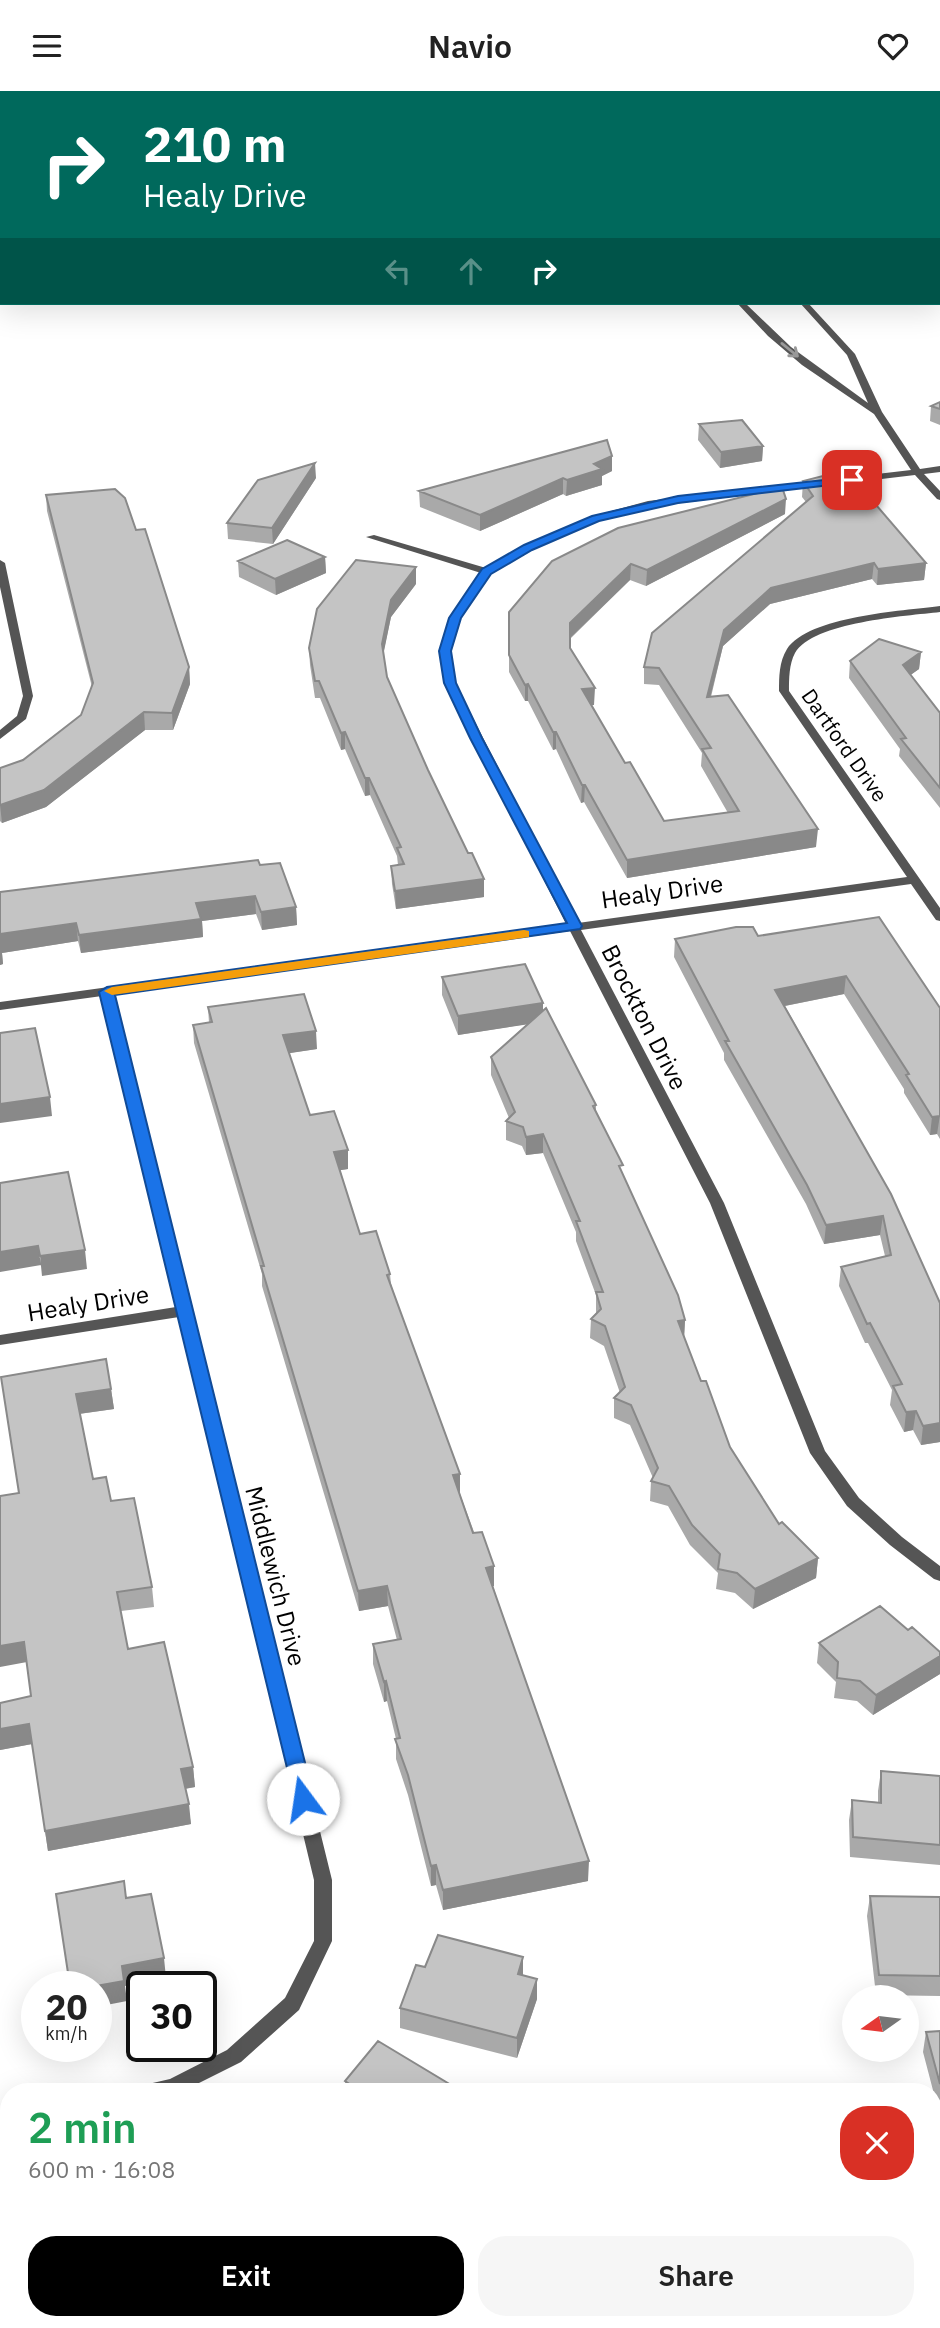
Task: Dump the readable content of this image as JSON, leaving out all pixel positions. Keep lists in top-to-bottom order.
{
  "streets": {
    "street": [
      "Dartford Drive",
      "Healy Drive",
      "Brockton Drive",
      "Middlewich Drive"
    ]
  },
  "crossings": [
    ["Dartford Drive", "Healy Drive"],
    ["Healy Drive", "Brockton Drive"],
    ["Healy Drive", "Middlewich Drive"]
  ],
  "north": "left",
  "page": {
    "header": "Navio",
    "turn": ["210 m", "Healy Drive"],
    "speed": "20 km/h",
    "limit": "30",
    "heading": ["2 min", "600 m · 16:08"],
    "buttons": ["Exit", "Share"]
  }
}
